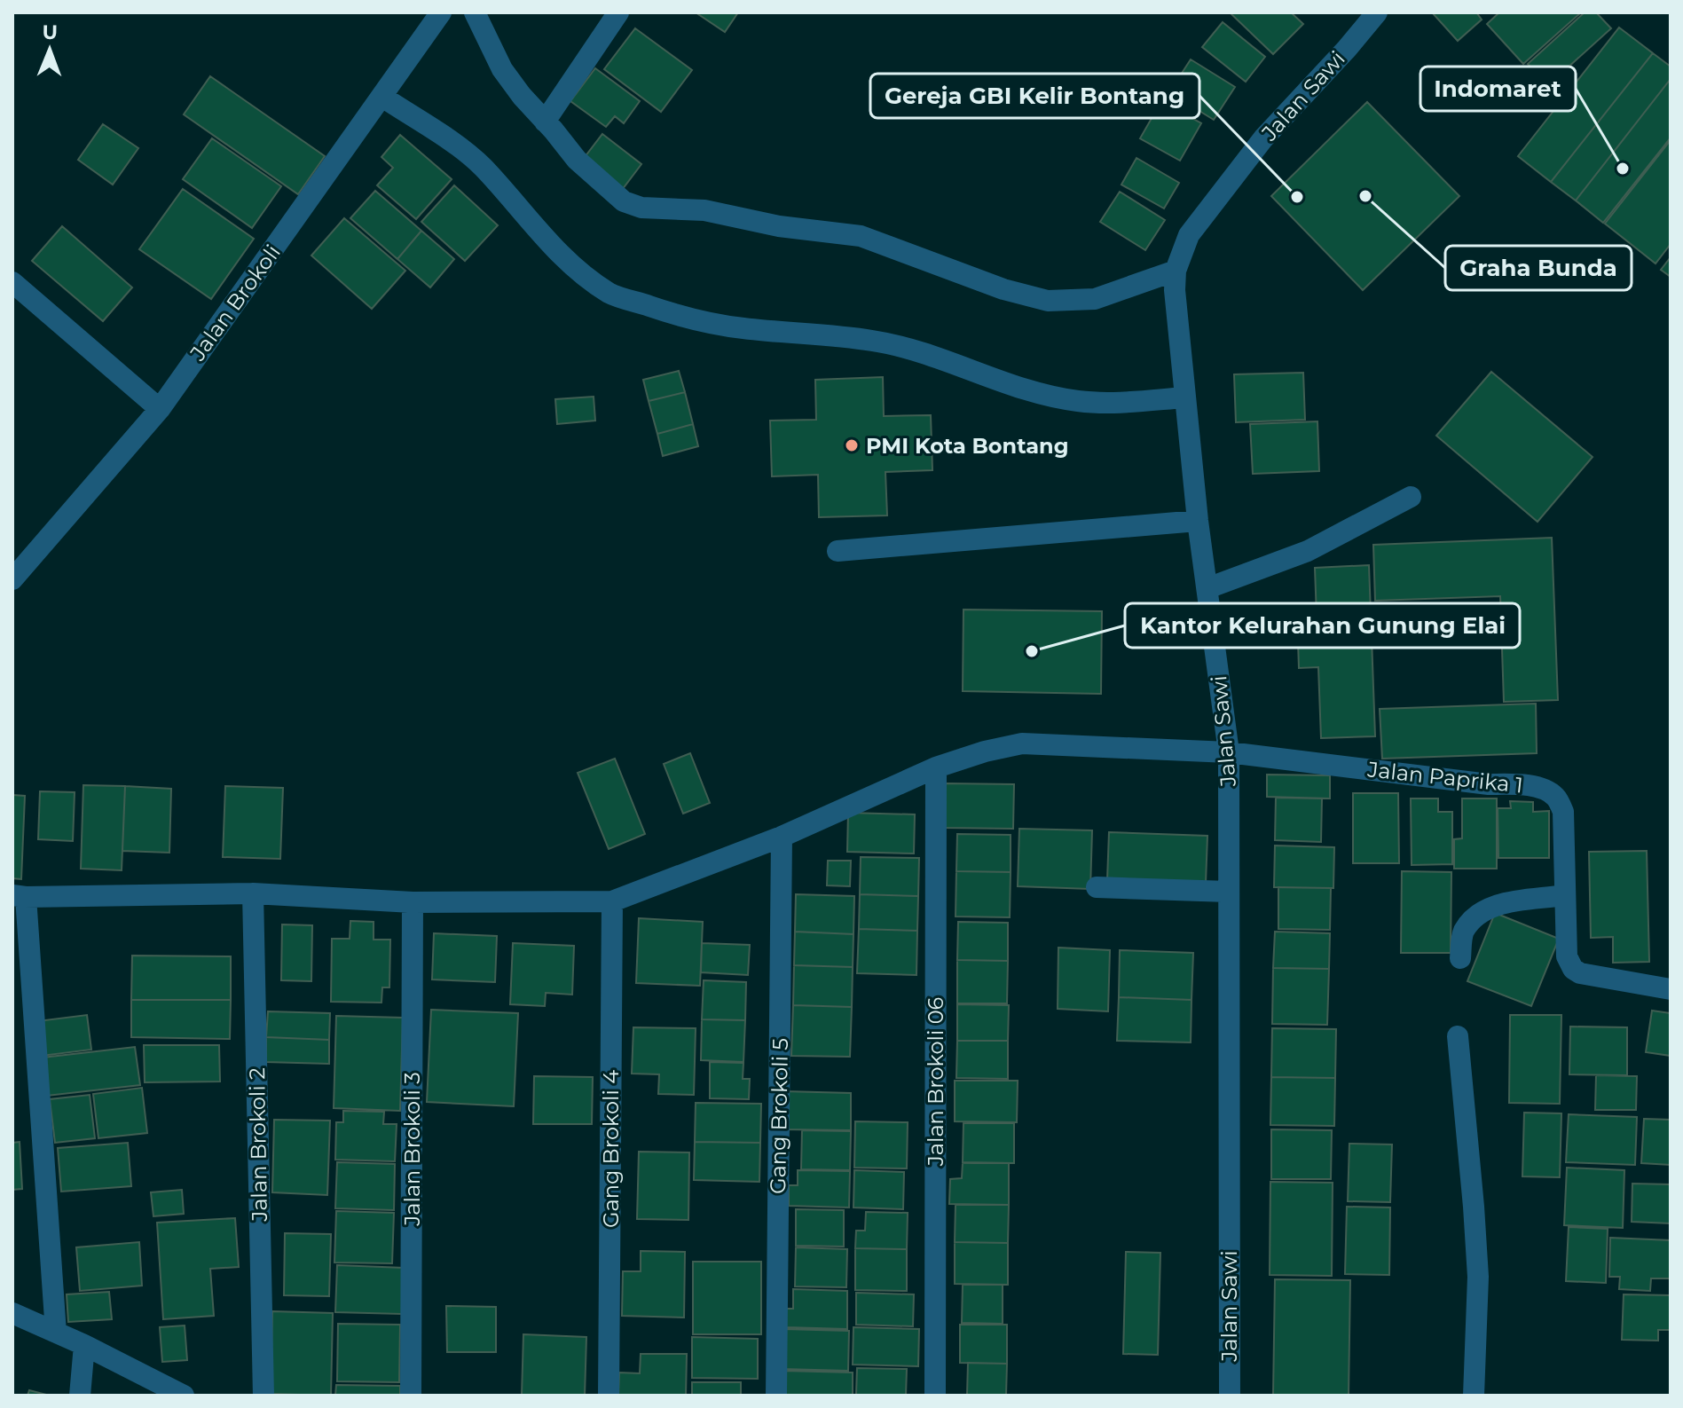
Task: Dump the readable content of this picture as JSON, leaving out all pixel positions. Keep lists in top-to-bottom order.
{
  "streets": {
    "street": [
      "Jalan Sawi",
      "Jalan Brokoli",
      "Jalan Paprika 1",
      "Jalan Brokoli 06",
      "Gang Brokoli 5",
      "Jalan Brokoli 2",
      "Jalan Brokoli 3",
      "Gang Brokoli 4"
    ]
  },
  "crossings": [
    ["Jalan Sawi", "Jalan Paprika 1"],
    ["Jalan Paprika 1", "Jalan Brokoli 06"],
    ["Jalan Paprika 1", "Gang Brokoli 5"],
    ["Jalan Paprika 1", "Gang Brokoli 4"]
  ],
  "places": [
    "Indomaret",
    "Graha Bunda",
    "Gereja GBI Kelir Bontang",
    "PMI Kota Bontang",
    "Kantor Kelurahan Gunung Elai"
  ],
  "north": "top"
}
